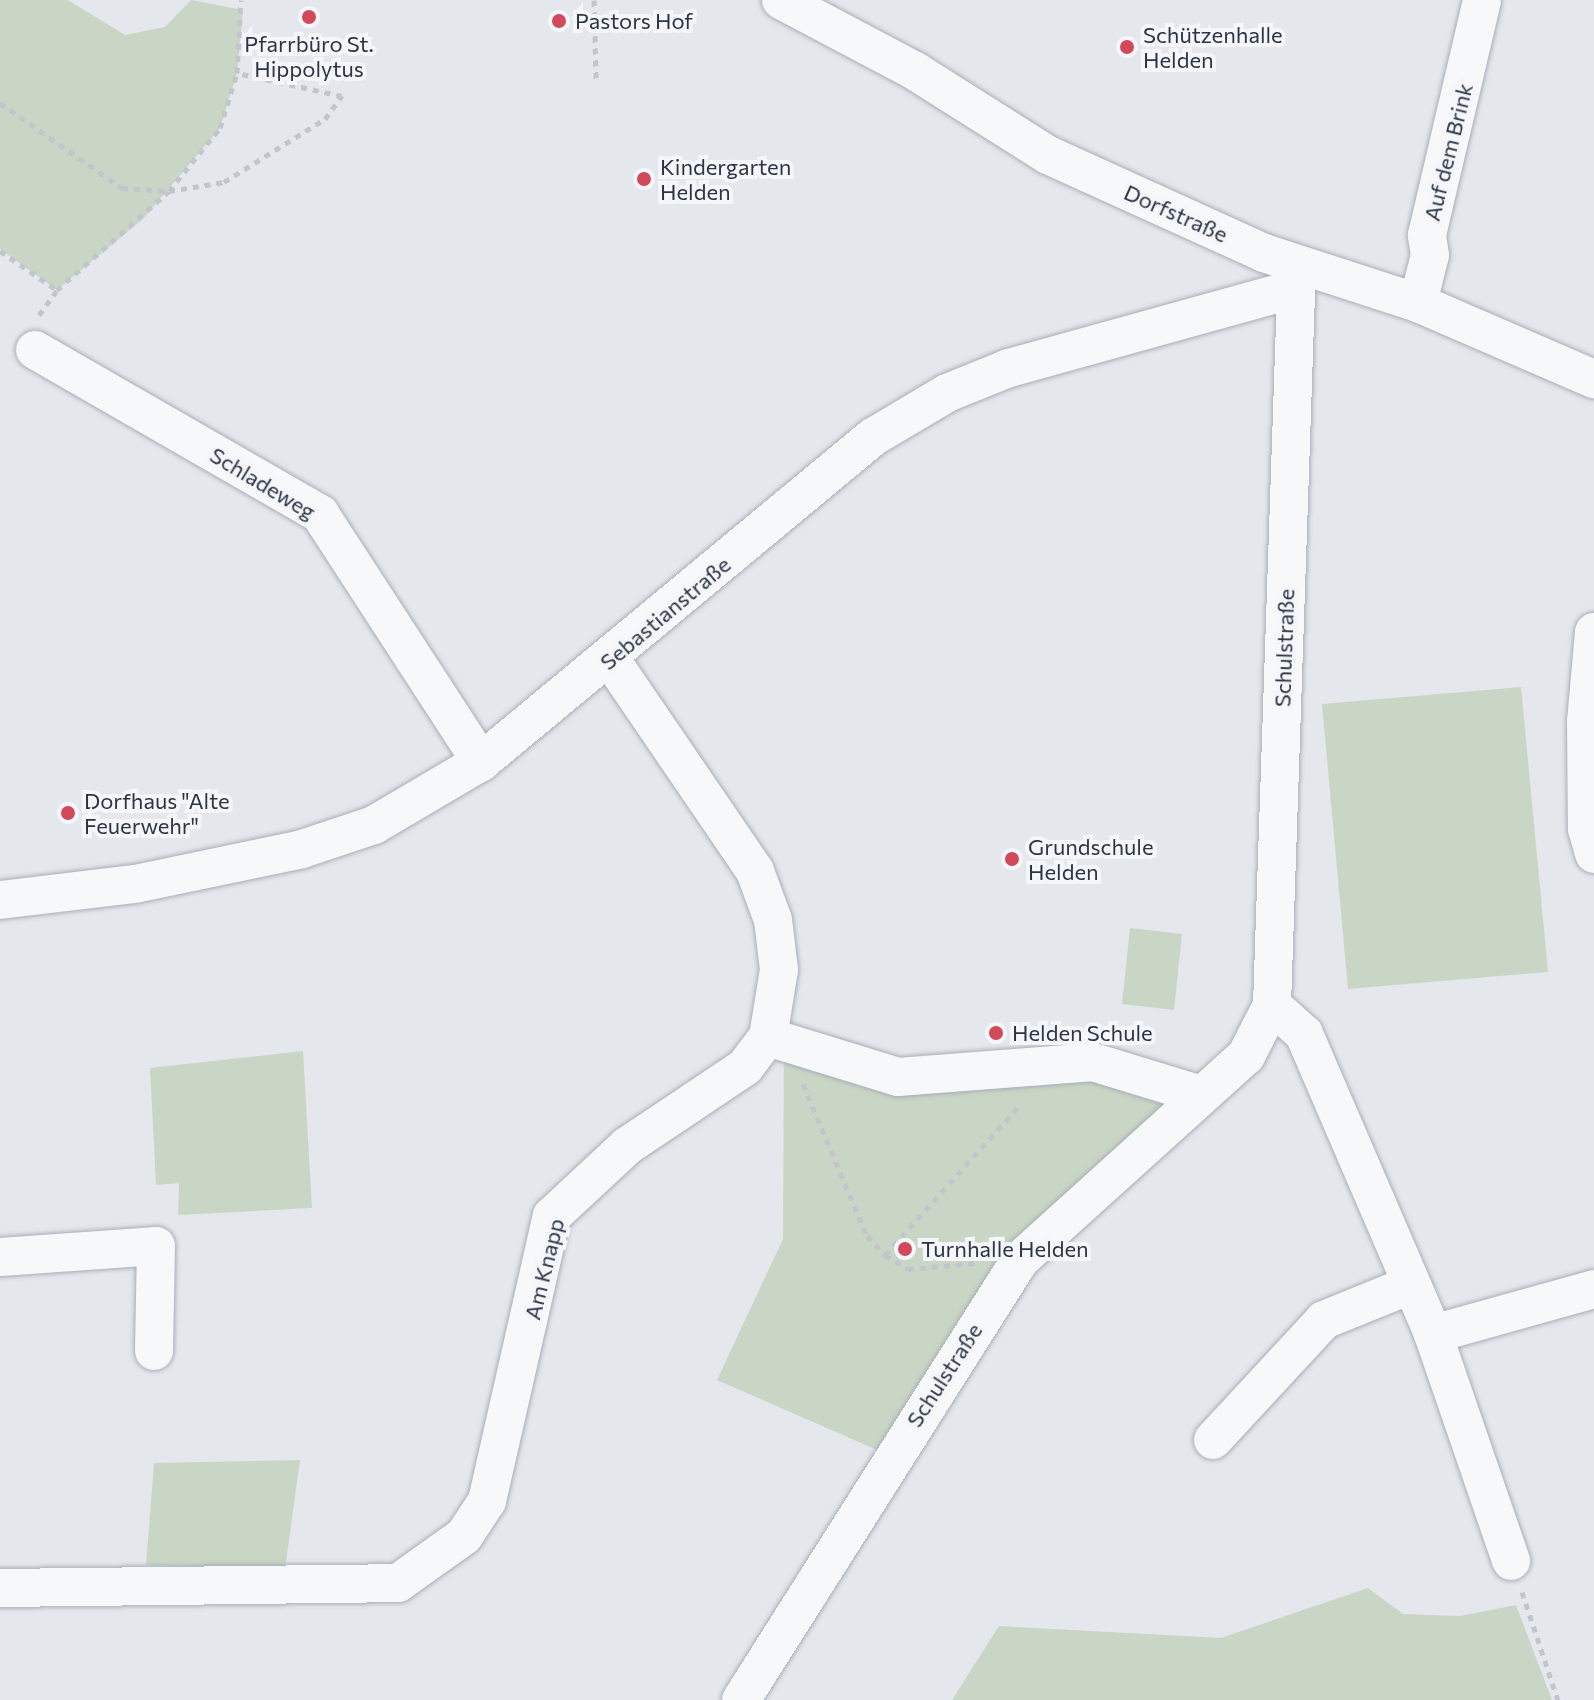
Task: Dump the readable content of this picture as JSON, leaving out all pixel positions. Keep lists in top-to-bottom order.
{
  "streets": {
    "street": [
      "Auf dem Brink",
      "Dorfstraße",
      "Schladeweg",
      "Sebastianstraße",
      "Schulstraße",
      "Am Knapp"
    ]
  },
  "crossings": [
    ["Auf dem Brink", "Dorfstraße"],
    ["Dorfstraße", "Sebastianstraße"],
    ["Dorfstraße", "Schulstraße"],
    ["Schladeweg", "Sebastianstraße"],
    ["Sebastianstraße", "Schulstraße"],
    ["Sebastianstraße", "Am Knapp"]
  ],
  "places": [
    "Pfarrbüro St. Hippolytus",
    "Pastors Hof",
    "Schützenhalle Helden",
    "Kindergarten Helden",
    "Dorfhaus \"Alte Feuerwehr\"",
    "Grundschule Helden",
    "Helden Schule",
    "Turnhalle Helden"
  ]
}
